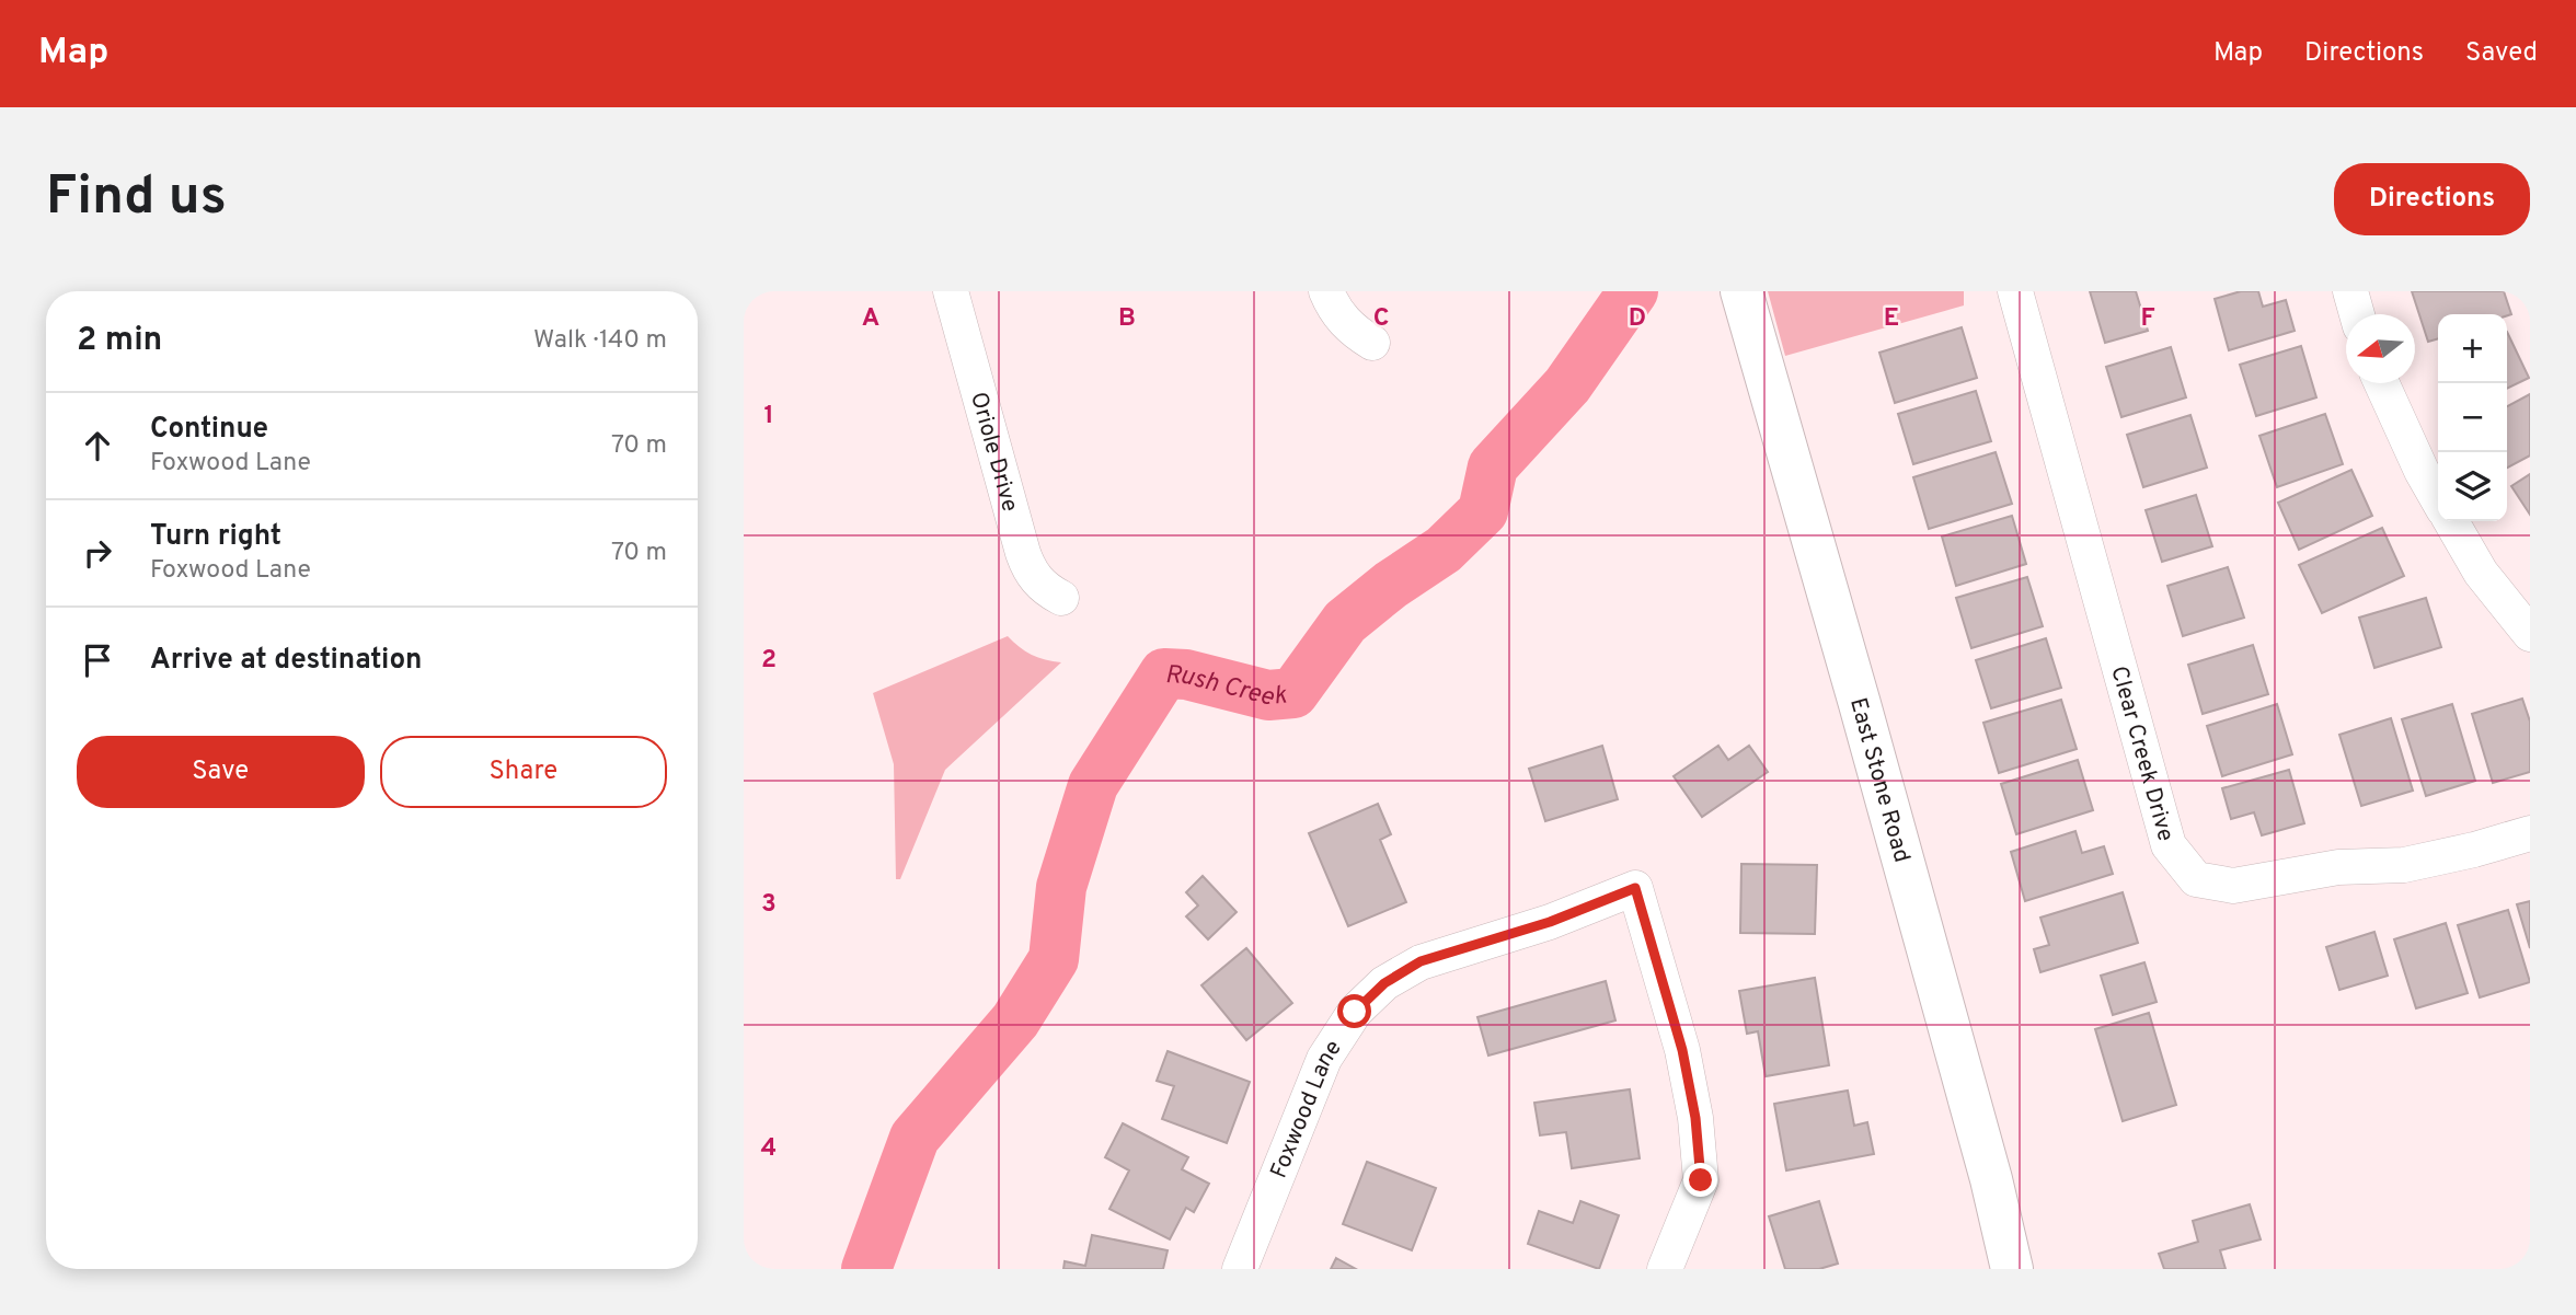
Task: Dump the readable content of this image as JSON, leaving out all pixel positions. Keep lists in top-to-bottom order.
{
  "streets": {
    "main road": ["East Stone Road"],
    "street": ["Oriole Drive", "Clear Creek Drive", "Foxwood Lane"]
  },
  "water": ["Rush Creek"],
  "north": "left",
  "page": {
    "header": "Map",
    "nav": ["Map", "Directions", "Saved"],
    "buttons": [
      "Directions",
      ["Save", "Share"]
    ],
    "title": "Find us",
    "heading": ["2 min", "Walk · 140 m"],
    "map_buttons": ["+", "−"],
    "list": [
      ["Continue", "Foxwood Lane", "70 m"],
      ["Turn right", "Foxwood Lane", "70 m"],
      "Arrive at destination"
    ]
  },
  "grid": {
    "columns": [
      "A",
      "B",
      "C",
      "D",
      "E",
      "F"
    ],
    "rows": [
      "1",
      "2",
      "3",
      "4"
    ]
  }
}
